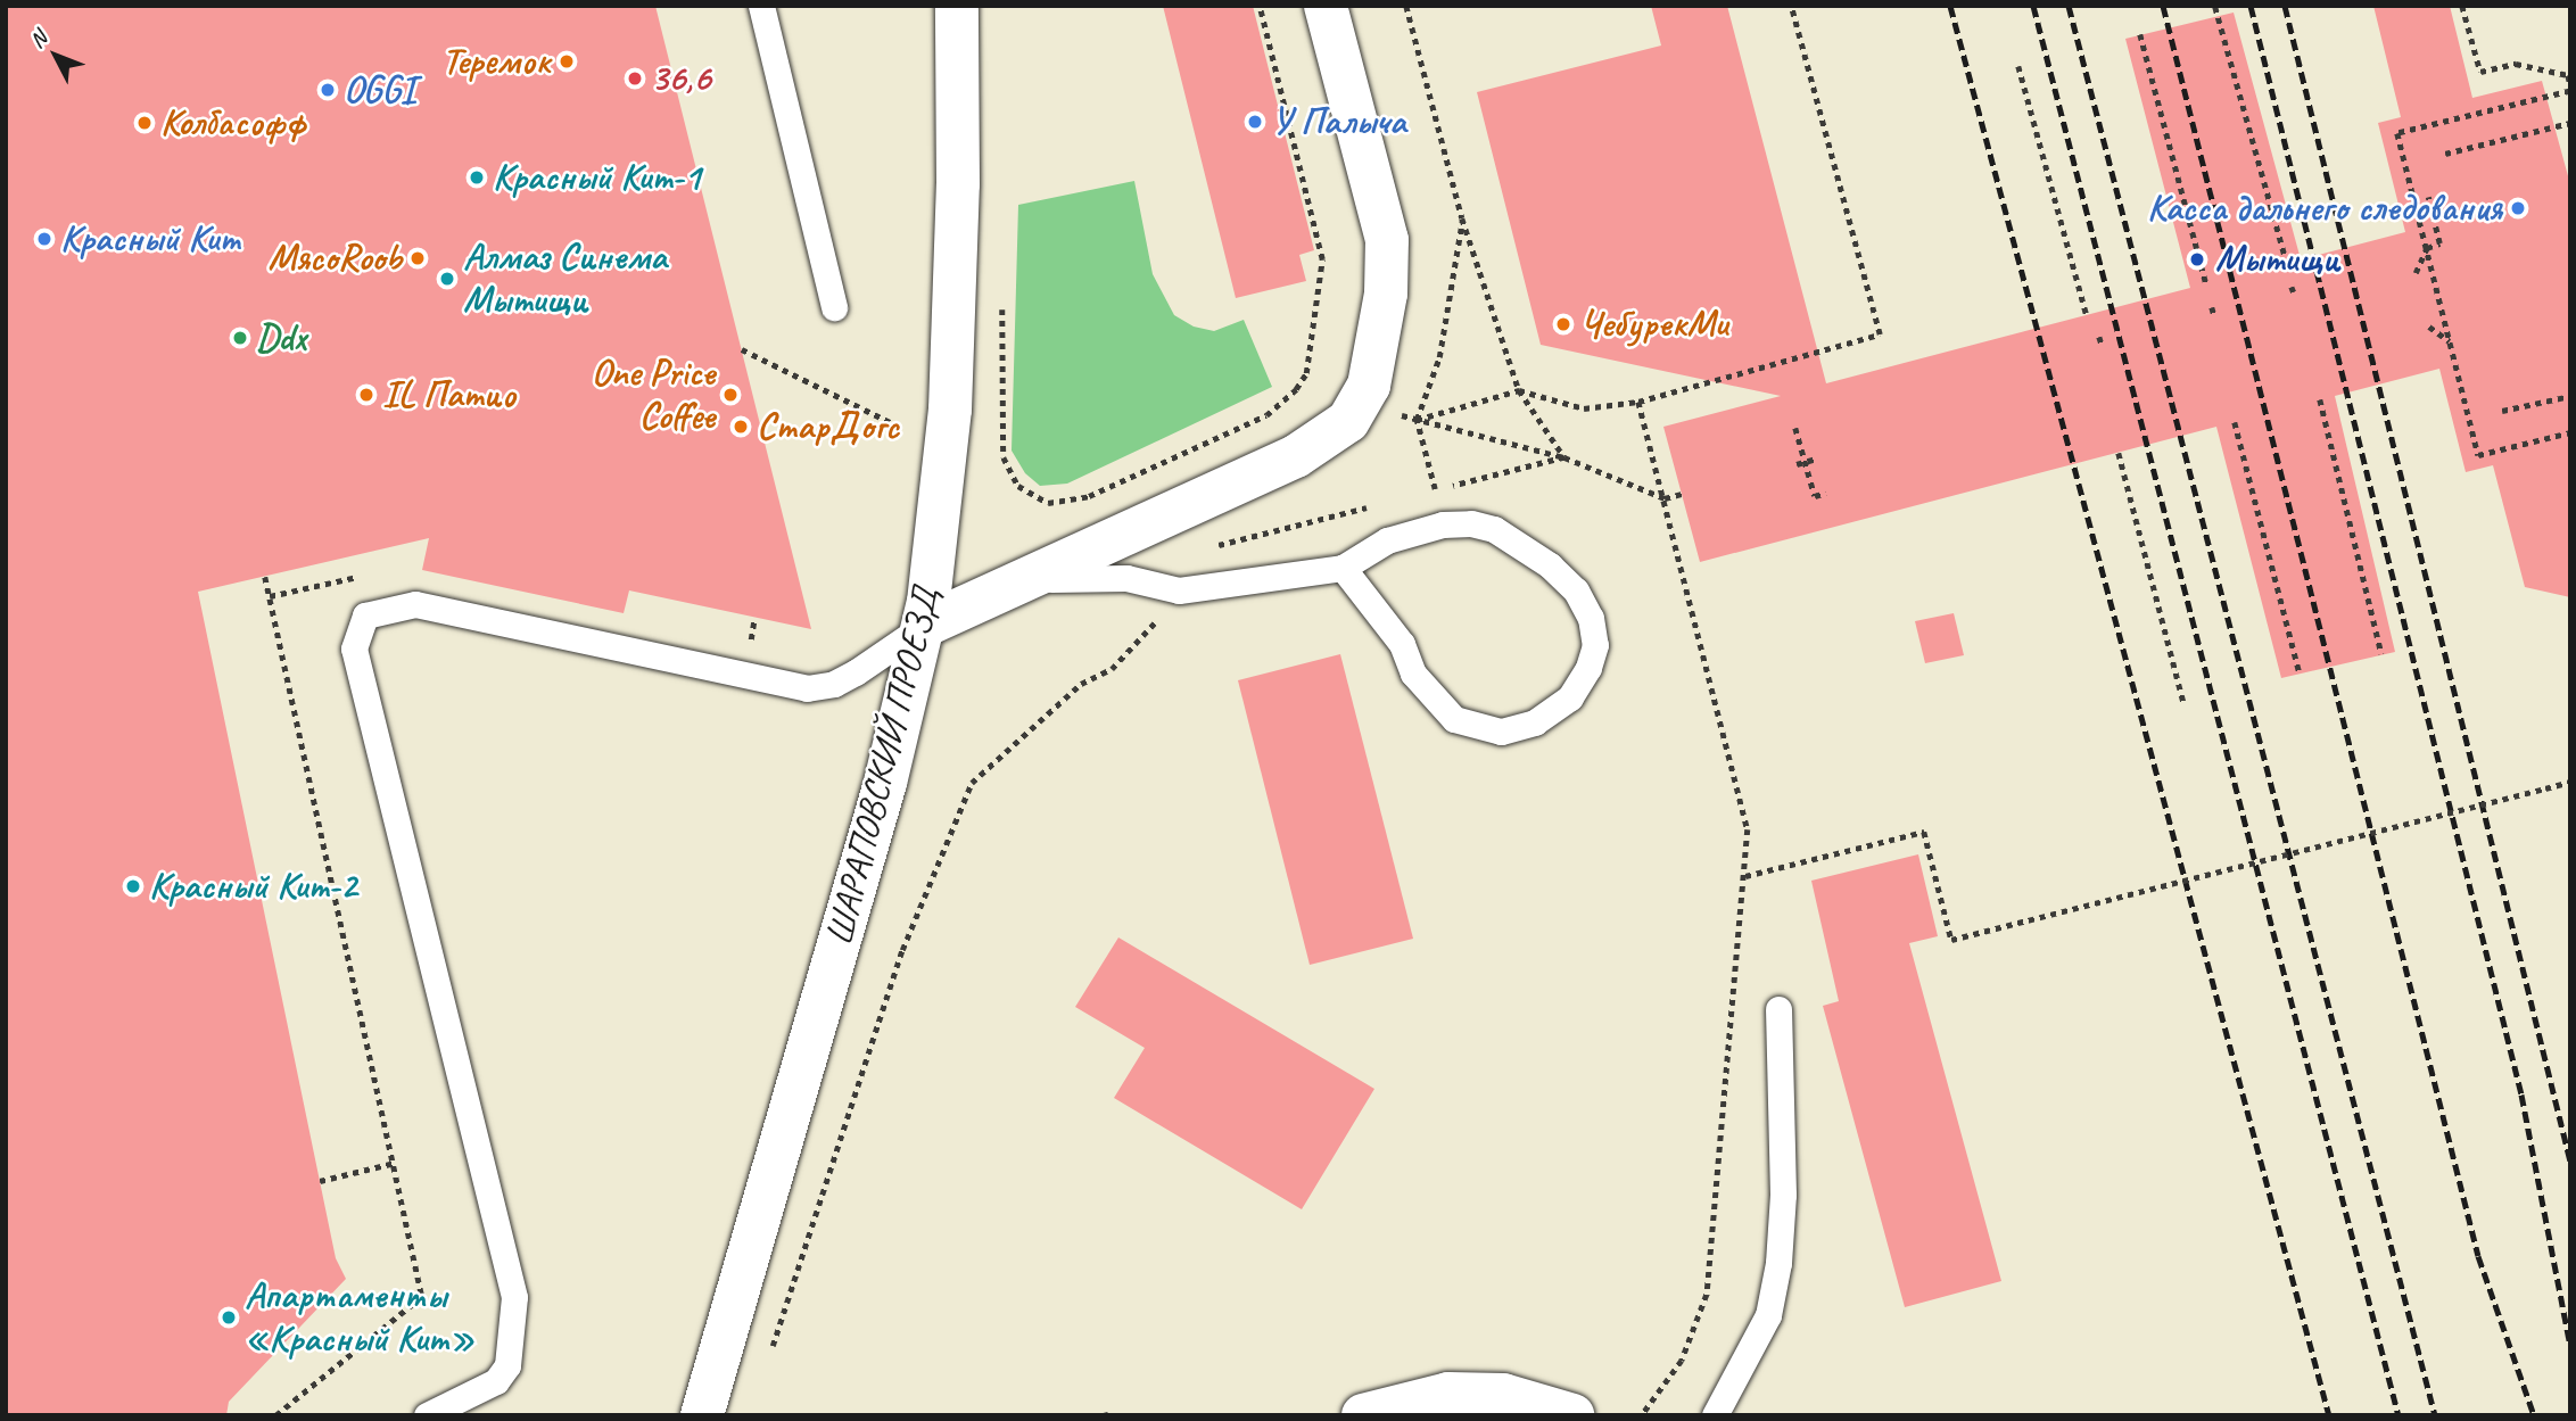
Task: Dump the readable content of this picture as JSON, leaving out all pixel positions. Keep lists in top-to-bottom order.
{
  "streets": {
    "main road": ["ШАРАПОВСКИЙ ПРОЕЗД"]
  },
  "places": [
    "Теремок",
    "36,6",
    "OGGI",
    "У Палыча",
    "Колбасофф",
    "Красный Кит-1",
    "Касса дальнего следования",
    "Красный Кит",
    "МясоRoob",
    "Мытищи",
    "Алмаз Синема Мытищи",
    "ЧебурекМи",
    "Ddx",
    "IL Патио",
    "One Price Coffee",
    "СтарДогс",
    "Красный Кит-2",
    "Апартаменты «Красный Кит»"
  ],
  "north": "top left"
}
